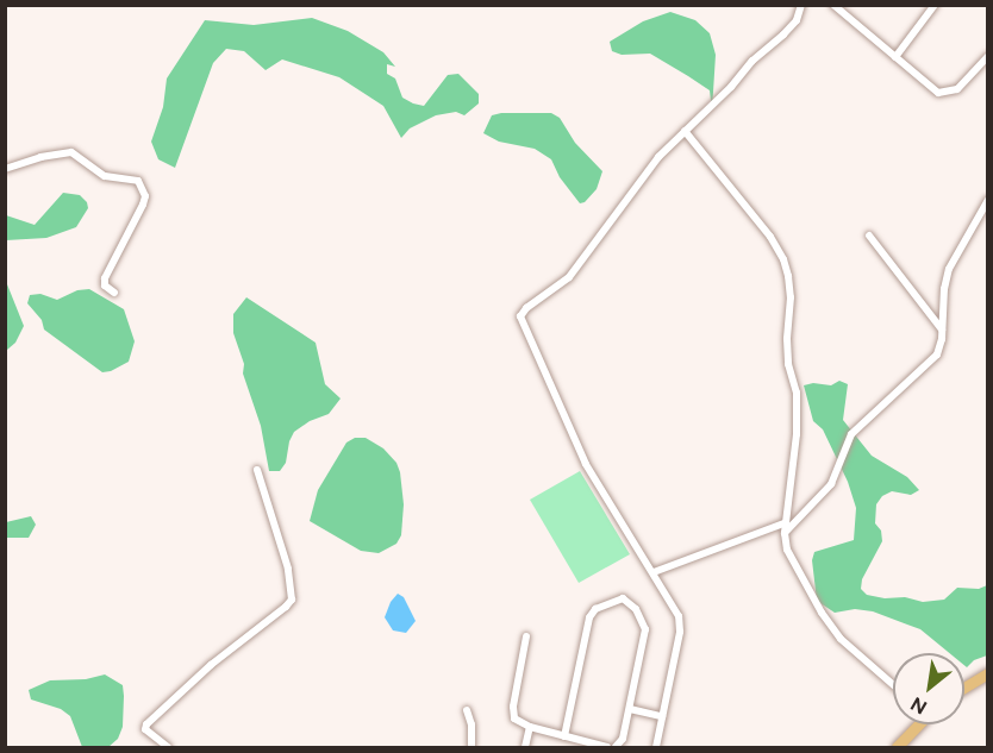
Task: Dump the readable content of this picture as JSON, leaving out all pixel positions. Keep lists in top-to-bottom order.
{
  "north": "bottom left"
}
